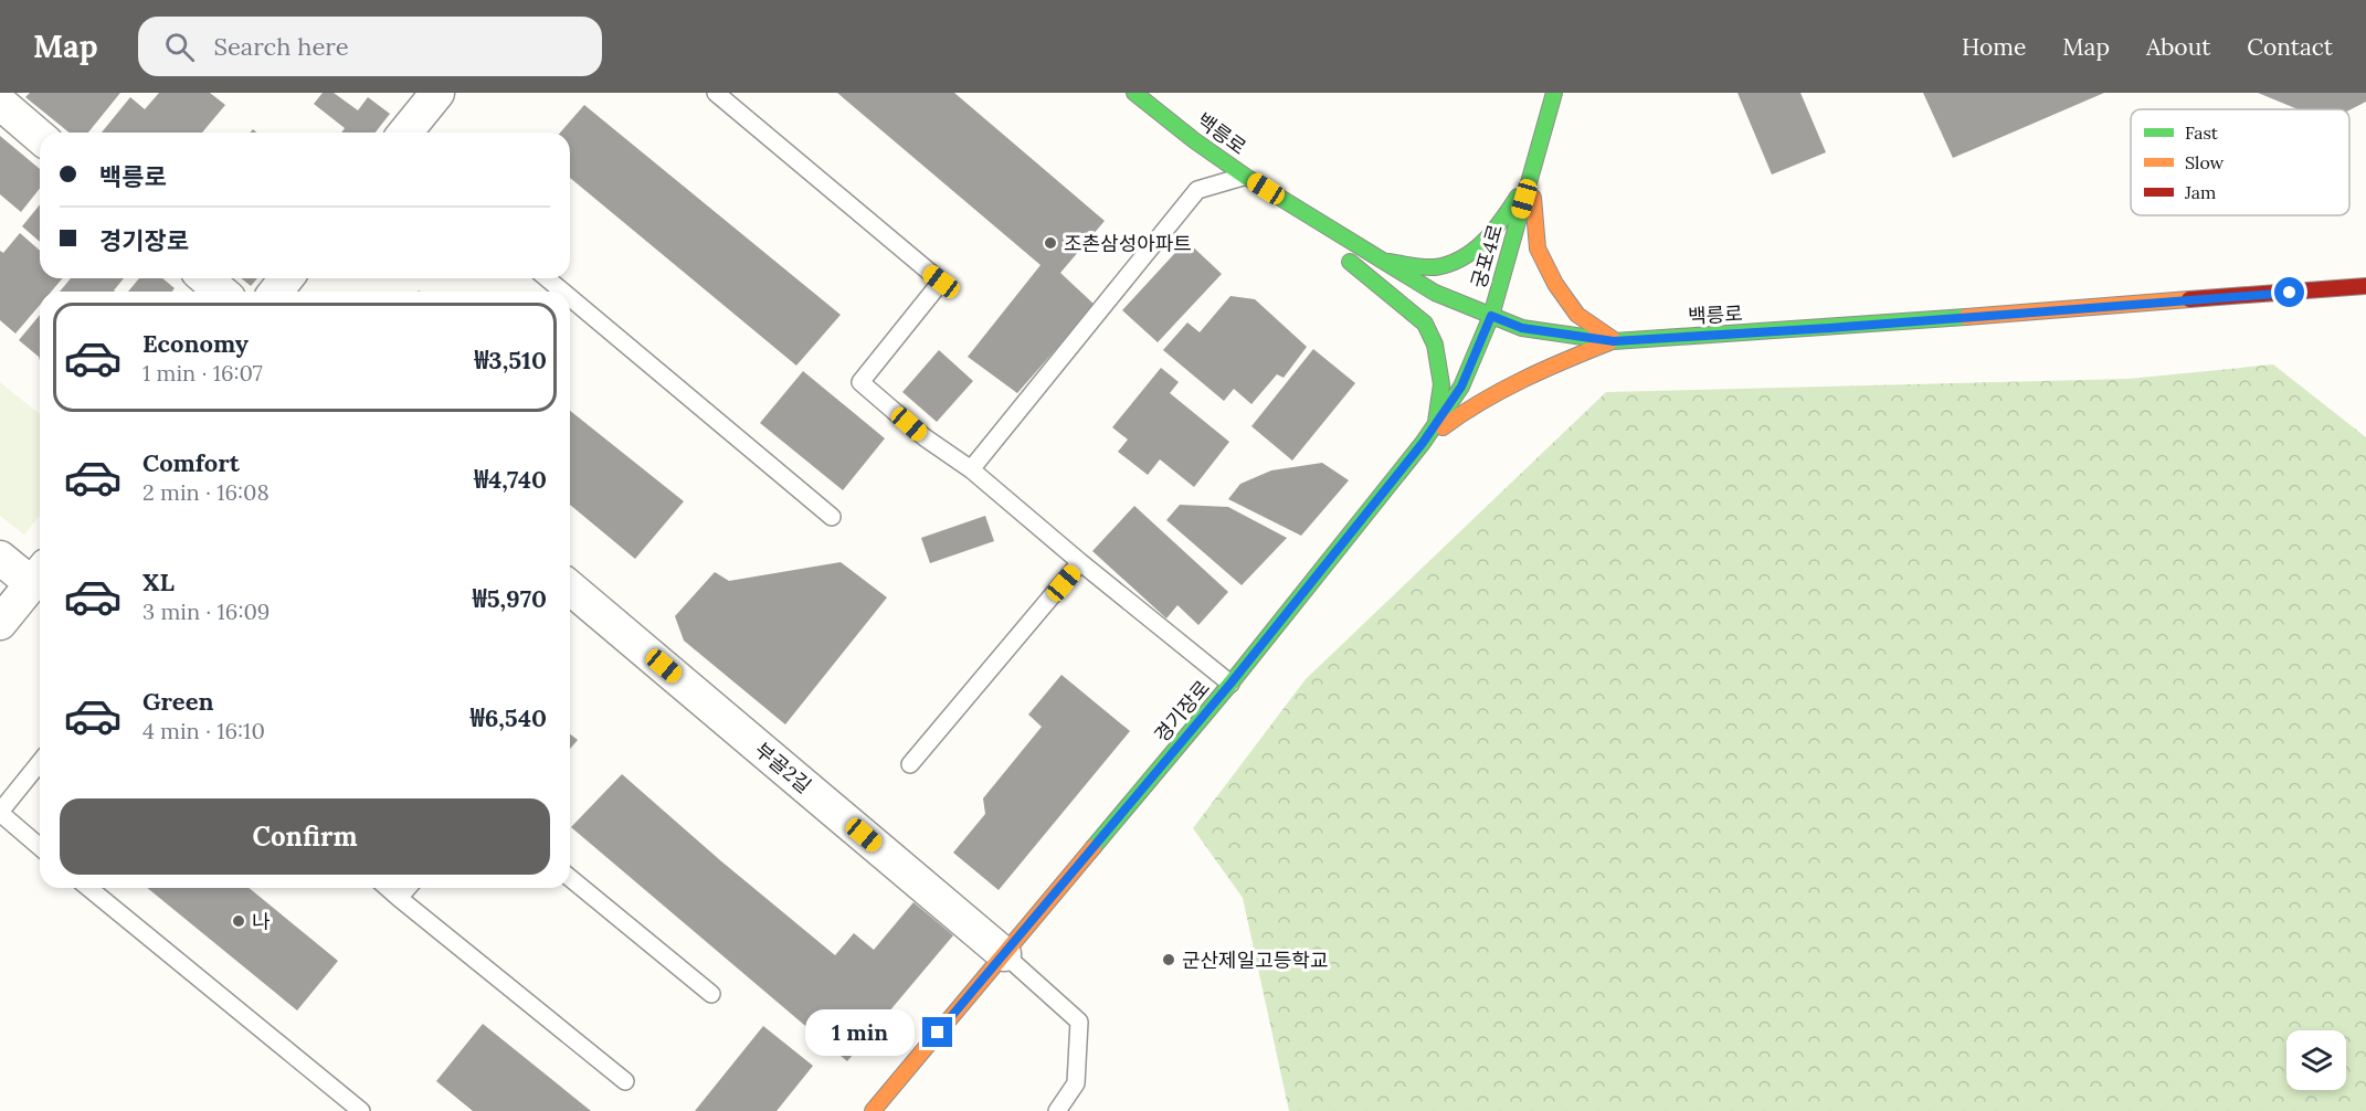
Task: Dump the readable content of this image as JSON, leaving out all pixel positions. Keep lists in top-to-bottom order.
{
  "streets": {
    "street": [
      "백릉로",
      "궁포4로",
      "경기장로",
      "부골2길"
    ]
  },
  "crossings": [
    ["백릉로", "궁포4로"],
    ["백릉로", "경기장로"],
    ["궁포4로", "경기장로"],
    ["경기장로", "부골2길"]
  ],
  "places": ["조촌삼성아파트", "나", "군산제일고등학교"],
  "legend": ["Fast", "Slow", "Jam"],
  "page": {
    "header": "Map",
    "search": "Search here",
    "nav": [
      "Home",
      "Map",
      "About",
      "Contact"
    ],
    "banner": ["백릉로", "경기장로"],
    "list": [
      {
        "name": "Economy",
        "note": "1 min · 16:07",
        "value": "₩3,510"
      },
      {
        "name": "Comfort",
        "note": "2 min · 16:08",
        "value": "₩4,740"
      },
      {
        "name": "XL",
        "note": "3 min · 16:09",
        "value": "₩5,970"
      },
      {
        "name": "Green",
        "note": "4 min · 16:10",
        "value": "₩6,540"
      }
    ],
    "buttons": "Confirm",
    "bubble": "1 min"
  }
}
